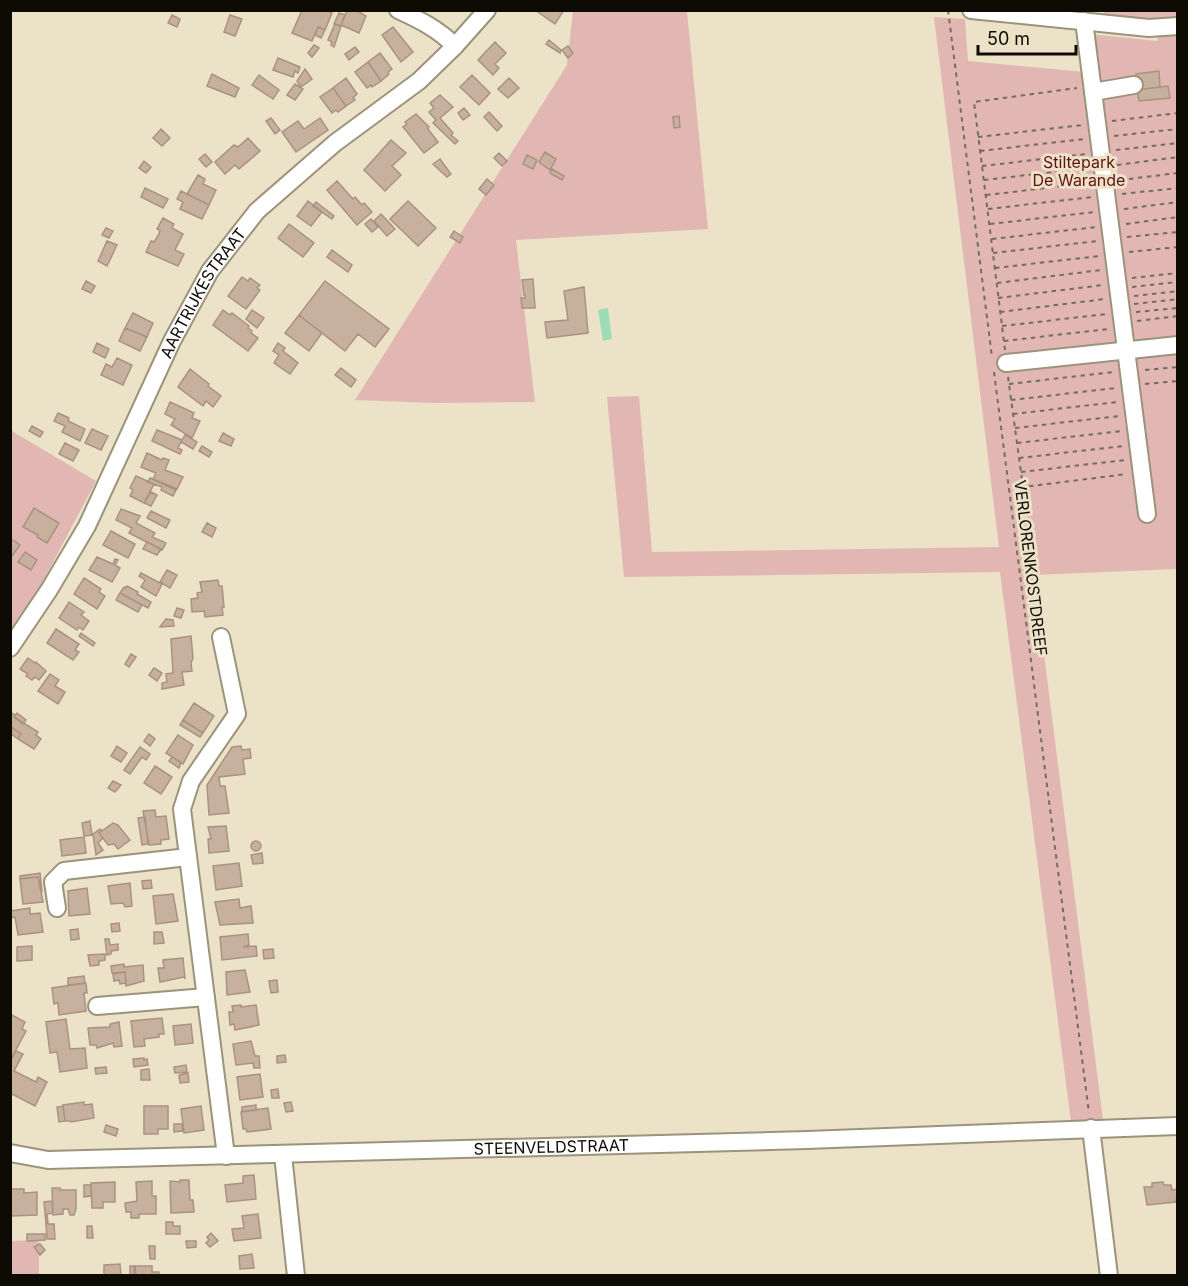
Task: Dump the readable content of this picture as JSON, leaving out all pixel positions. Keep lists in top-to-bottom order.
{
  "streets": {
    "street": ["AARTRIJKESTRAAT", "STEENVELDSTRAAT"],
    "path": ["VERLORENKOSTDREEF"]
  },
  "crossings": [
    ["VERLORENKOSTDREEF", "STEENVELDSTRAAT"]
  ],
  "parks": ["Stiltepark De Warande"],
  "scale_bar": "50 m"
}
